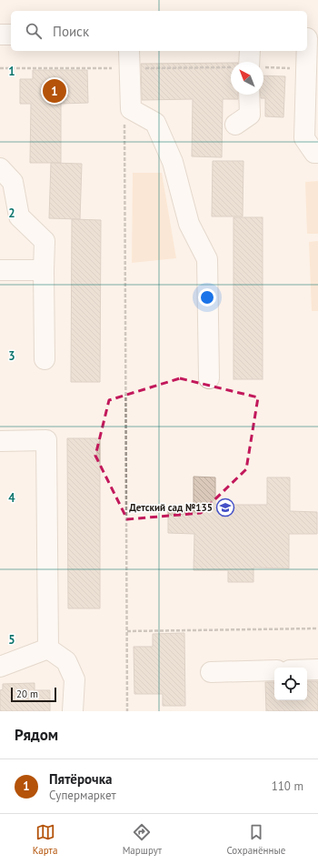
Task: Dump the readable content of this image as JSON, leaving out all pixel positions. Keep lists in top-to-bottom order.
{
  "places": {
    "school or university": ["Детский сад №135"]
  },
  "scale_bar": "20 m",
  "north": "top left",
  "page": {
    "search": "Поиск",
    "pins": "1",
    "scale": "20 m",
    "heading": "Рядом",
    "list": [
      {
        "mark": "1",
        "name": "Пятёрочка",
        "note": "Супермаркет",
        "value": "110 m"
      }
    ],
    "nav": ["Карта", "Маршрут", "Сохранённые"]
  },
  "grid": {
    "rows": [
      "1",
      "2",
      "3",
      "4",
      "5"
    ]
  }
}
